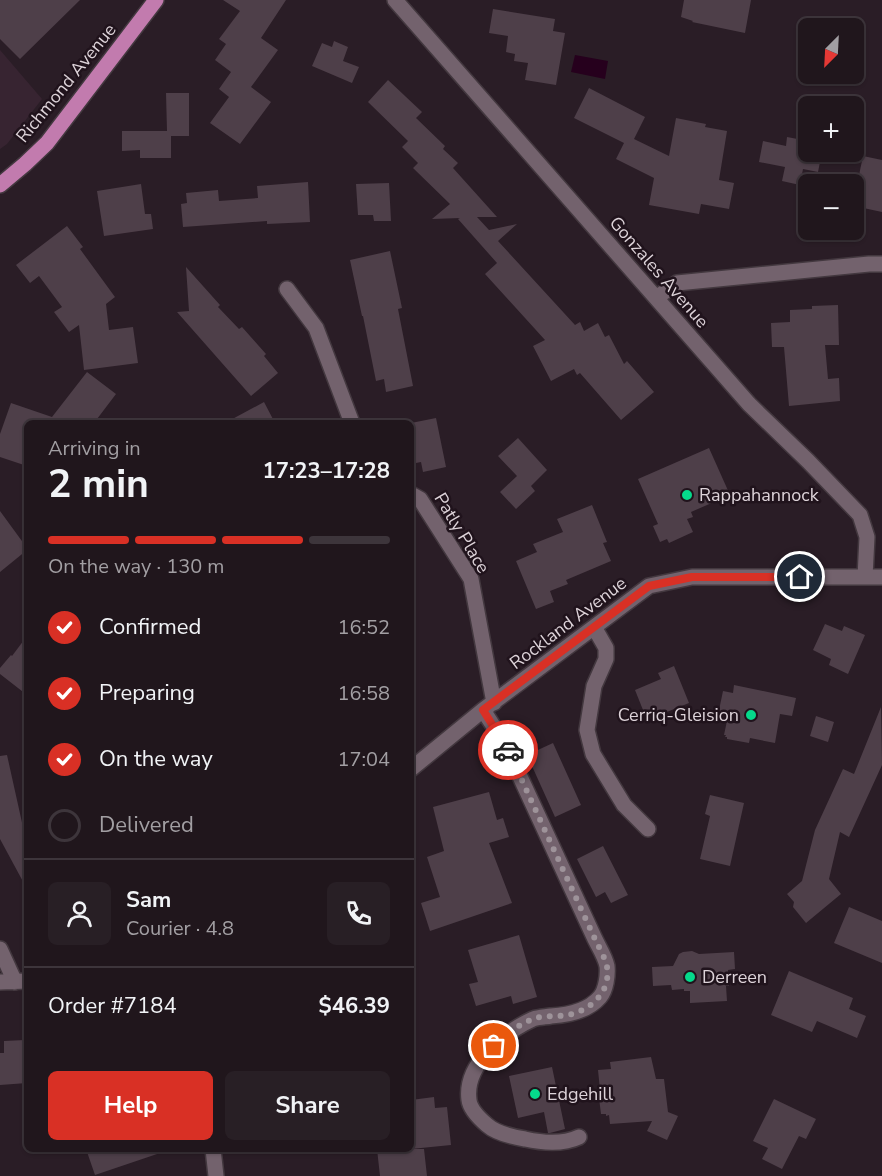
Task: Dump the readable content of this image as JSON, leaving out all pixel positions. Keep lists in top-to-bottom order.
{
  "streets": {
    "main road": ["Richmond Avenue"],
    "street": ["Gonzales Avenue", "Patly Place", "Rockland Avenue"]
  },
  "crossings": [
    ["Gonzales Avenue", "Rockland Avenue"],
    ["Patly Place", "Rockland Avenue"]
  ],
  "places": [
    "Rappahannock",
    "Cerriq-Gleision",
    "Derreen",
    "Edgehill"
  ],
  "north": "bottom left",
  "page": {
    "map_buttons": ["+", "−"],
    "heading": ["2 min", "Arriving in", "17:23–17:28"],
    "panel": [
      "Sam",
      "Courier · 4.8",
      "Order #7184",
      "$46.39"
    ],
    "bar": "On the way · 130 m",
    "list": [
      ["Confirmed", "16:52"],
      ["Preparing", "16:58"],
      ["On the way", "17:04"],
      "Delivered"
    ],
    "buttons": ["Help", "Share"]
  }
}
